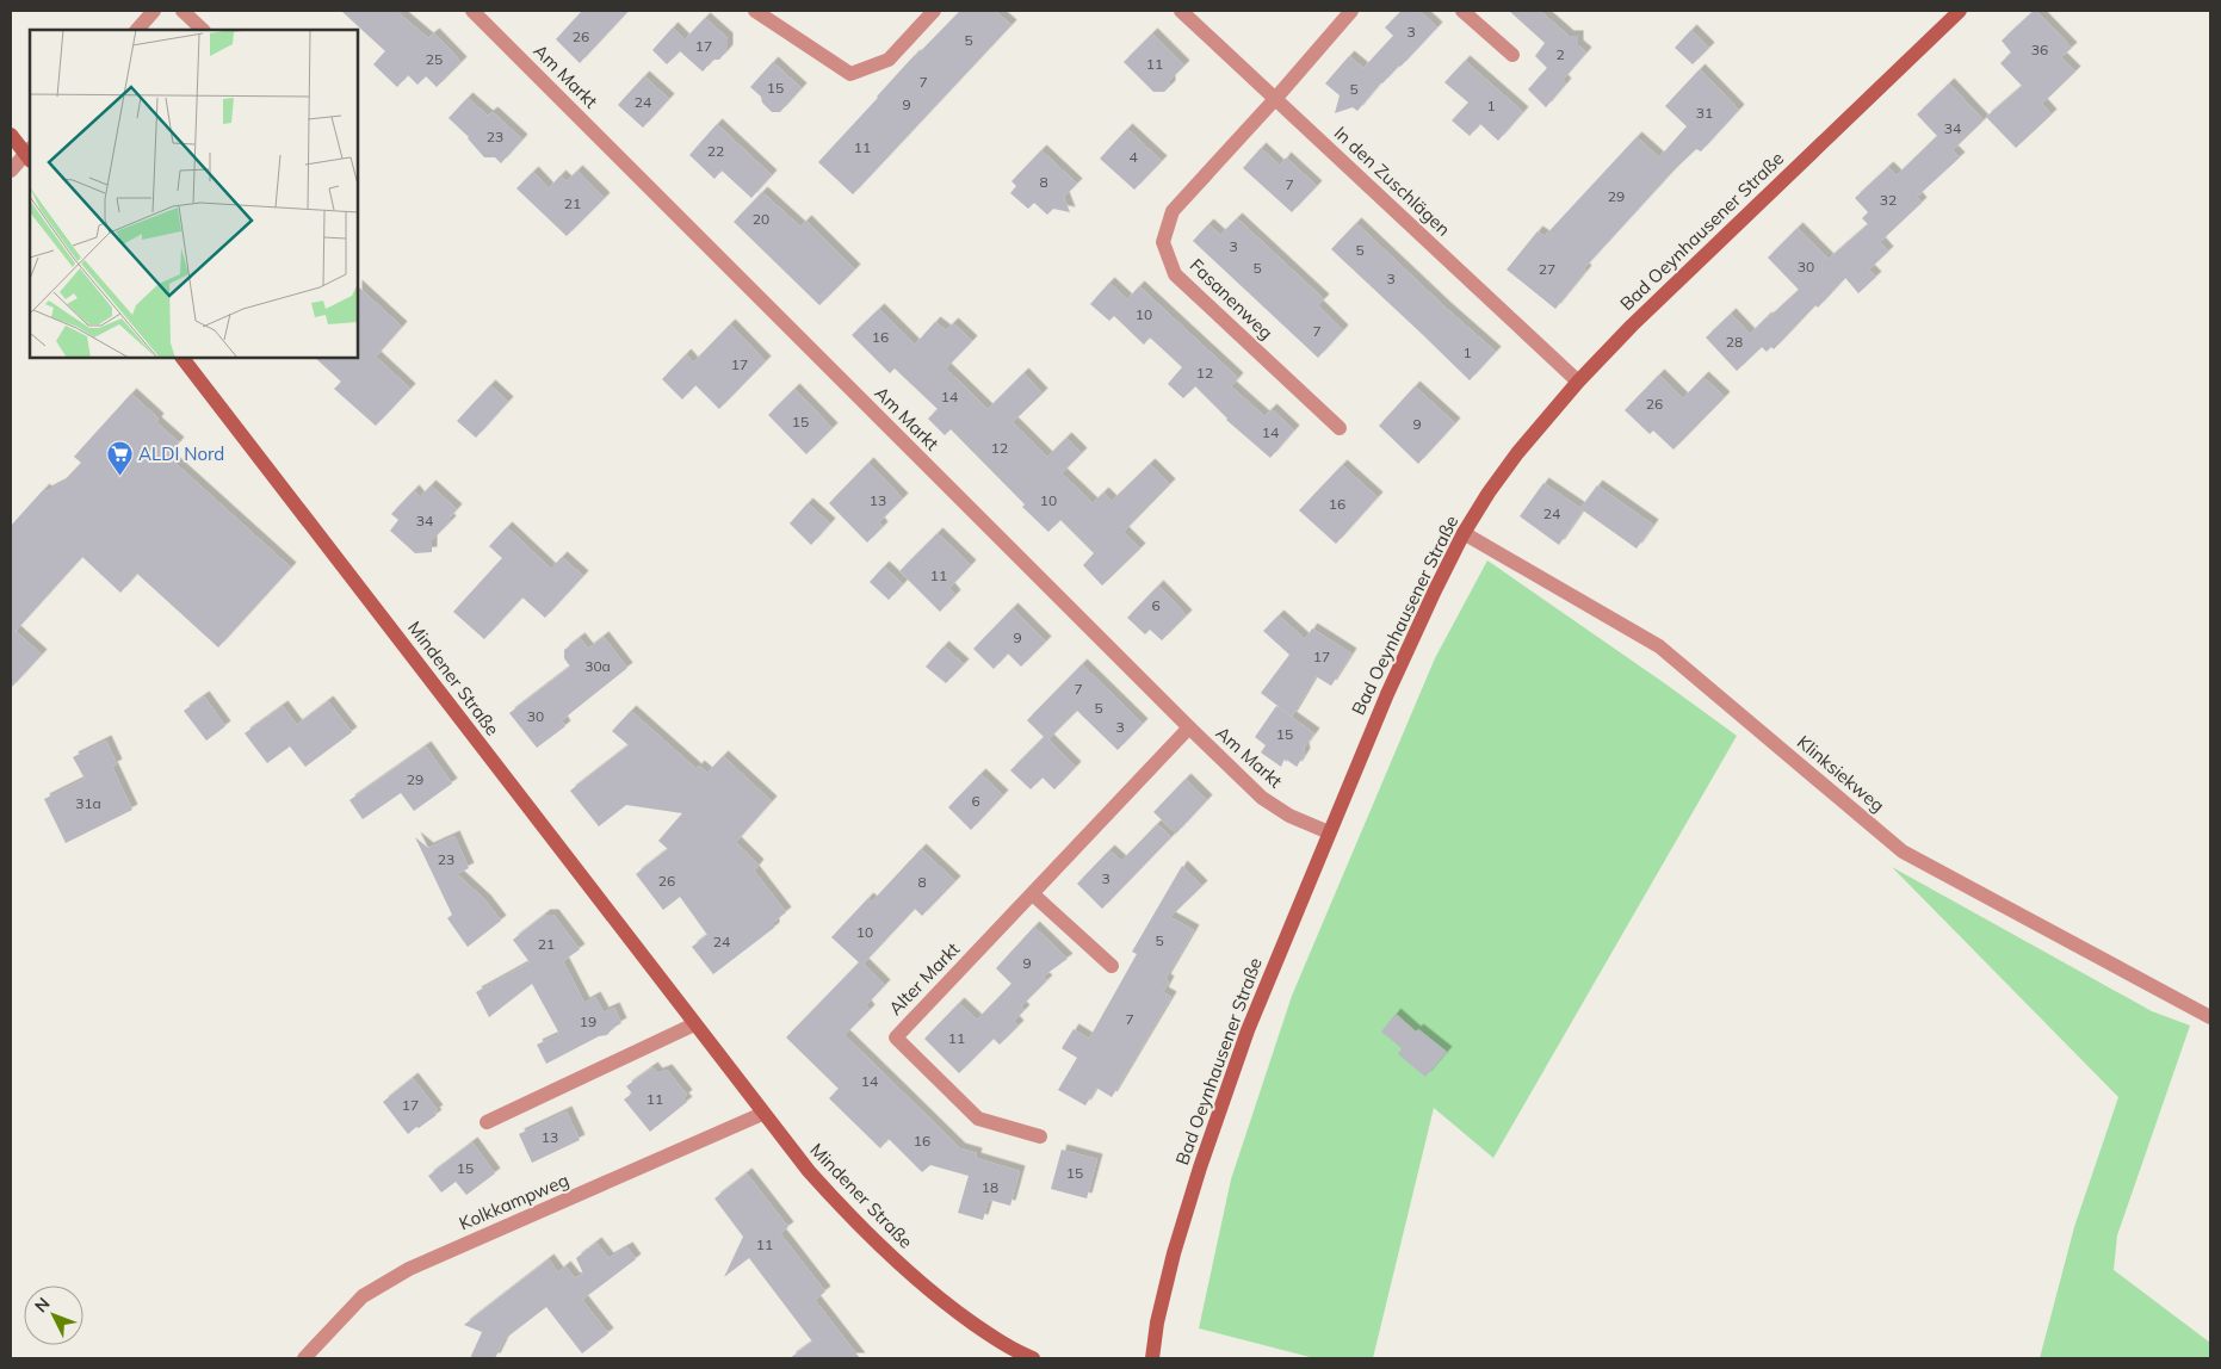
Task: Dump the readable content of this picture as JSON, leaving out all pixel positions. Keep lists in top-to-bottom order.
{
  "streets": {
    "main road": ["Bad Oeynhausener Straße", "Mindener Straße"],
    "street": [
      "Am Markt",
      "In den Zuschlägen",
      "Fasanenweg",
      "Klinksiekweg",
      "Alter Markt",
      "Kolkkampweg"
    ]
  },
  "crossings": [
    ["Am Markt", "Bad Oeynhausener Straße"],
    ["Am Markt", "Alter Markt"],
    ["In den Zuschlägen", "Bad Oeynhausener Straße"],
    ["In den Zuschlägen", "Fasanenweg"],
    ["Bad Oeynhausener Straße", "Klinksiekweg"],
    ["Mindener Straße", "Kolkkampweg"]
  ],
  "places": {
    "supermarket": ["ALDI Nord"]
  },
  "house_numbers": [
    "3",
    "26",
    "5",
    "17",
    "36",
    "2",
    "25",
    "11",
    "7",
    "15",
    "5",
    "24",
    "9",
    "1",
    "31",
    "34",
    "23",
    "11",
    "22",
    "4",
    "8",
    "7",
    "29",
    "32",
    "21",
    "20",
    "3",
    "5",
    "30",
    "5",
    "27",
    "3",
    "10",
    "7",
    "16",
    "28",
    "1",
    "17",
    "12",
    "14",
    "26",
    "15",
    "9",
    "14",
    "12",
    "13",
    "10",
    "16",
    "24",
    "34",
    "11",
    "6",
    "9",
    "17",
    "30a",
    "7",
    "5",
    "30",
    "3",
    "15",
    "29",
    "6",
    "31a",
    "23",
    "3",
    "26",
    "8",
    "10",
    "5",
    "24",
    "21",
    "9",
    "7",
    "19",
    "11",
    "14",
    "11",
    "17",
    "13",
    "16",
    "15",
    "15",
    "18",
    "11"
  ],
  "north": "top left"
}
